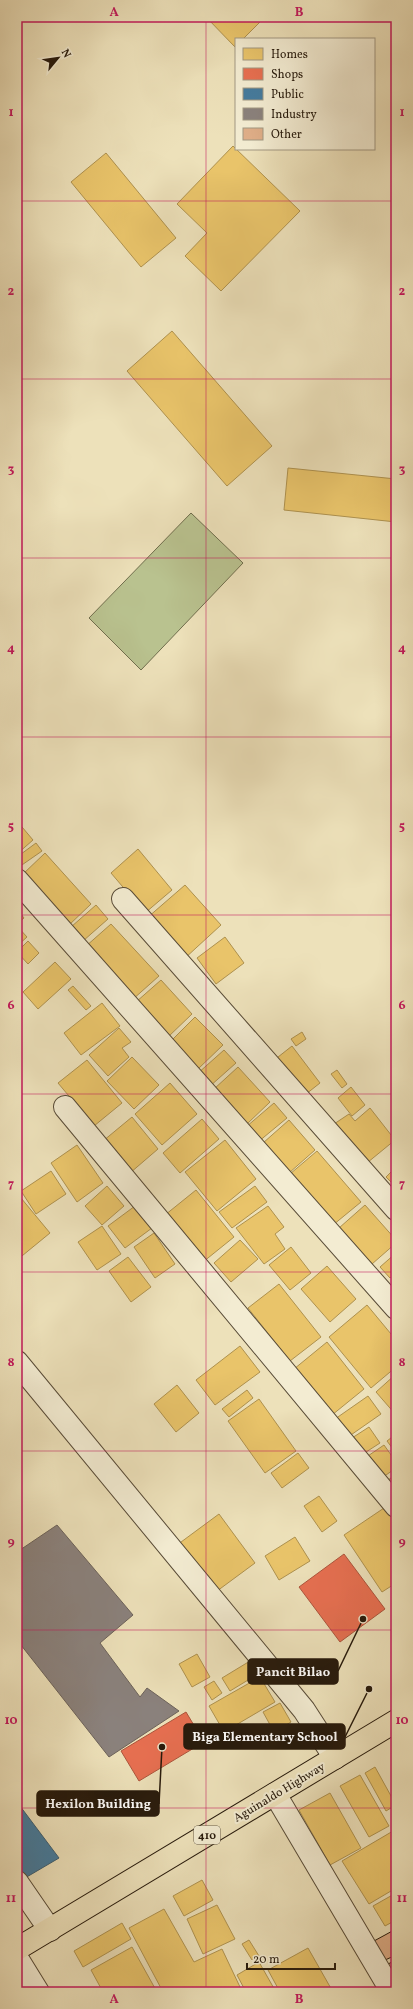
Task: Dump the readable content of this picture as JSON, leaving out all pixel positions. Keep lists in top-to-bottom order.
{
  "streets": {
    "main road": ["Aguinaldo Highway", "410"]
  },
  "places": ["Pancit Bilao", "Biga Elementary School", "Hexilon Building"],
  "legend": [
    "Homes",
    "Shops",
    "Public",
    "Industry",
    "Other"
  ],
  "scale_bar": "20 m",
  "north": "top right",
  "grid": {
    "columns": ["A", "B"],
    "rows": [
      "1",
      "2",
      "3",
      "4",
      "5",
      "6",
      "7",
      "8",
      "9",
      "10",
      "11"
    ]
  }
}
